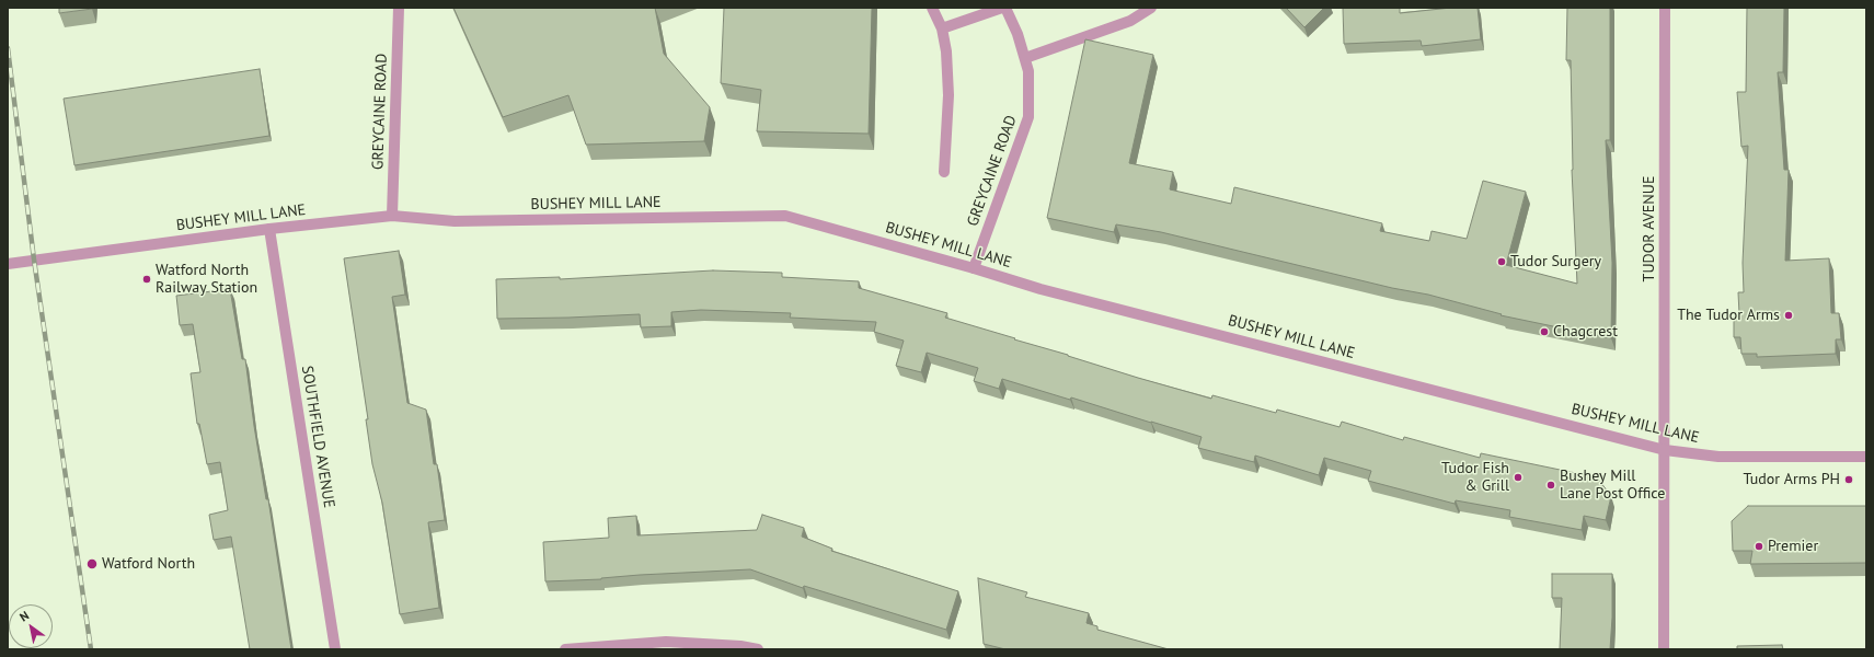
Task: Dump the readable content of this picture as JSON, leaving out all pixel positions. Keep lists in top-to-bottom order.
{
  "streets": {
    "street": [
      "GREYCAINE ROAD",
      "BUSHEY MILL LANE",
      "TUDOR AVENUE",
      "SOUTHFIELD AVENUE"
    ]
  },
  "crossings": [
    ["GREYCAINE ROAD", "BUSHEY MILL LANE"],
    ["BUSHEY MILL LANE", "TUDOR AVENUE"],
    ["BUSHEY MILL LANE", "SOUTHFIELD AVENUE"]
  ],
  "places": [
    "Tudor Surgery",
    "Watford North Railway Station",
    "The Tudor Arms",
    "Chagcrest",
    "Tudor Fish & Grill",
    "Tudor Arms PH",
    "Bushey Mill Lane Post Office",
    "Premier",
    "Watford North"
  ],
  "north": "top left"
}
